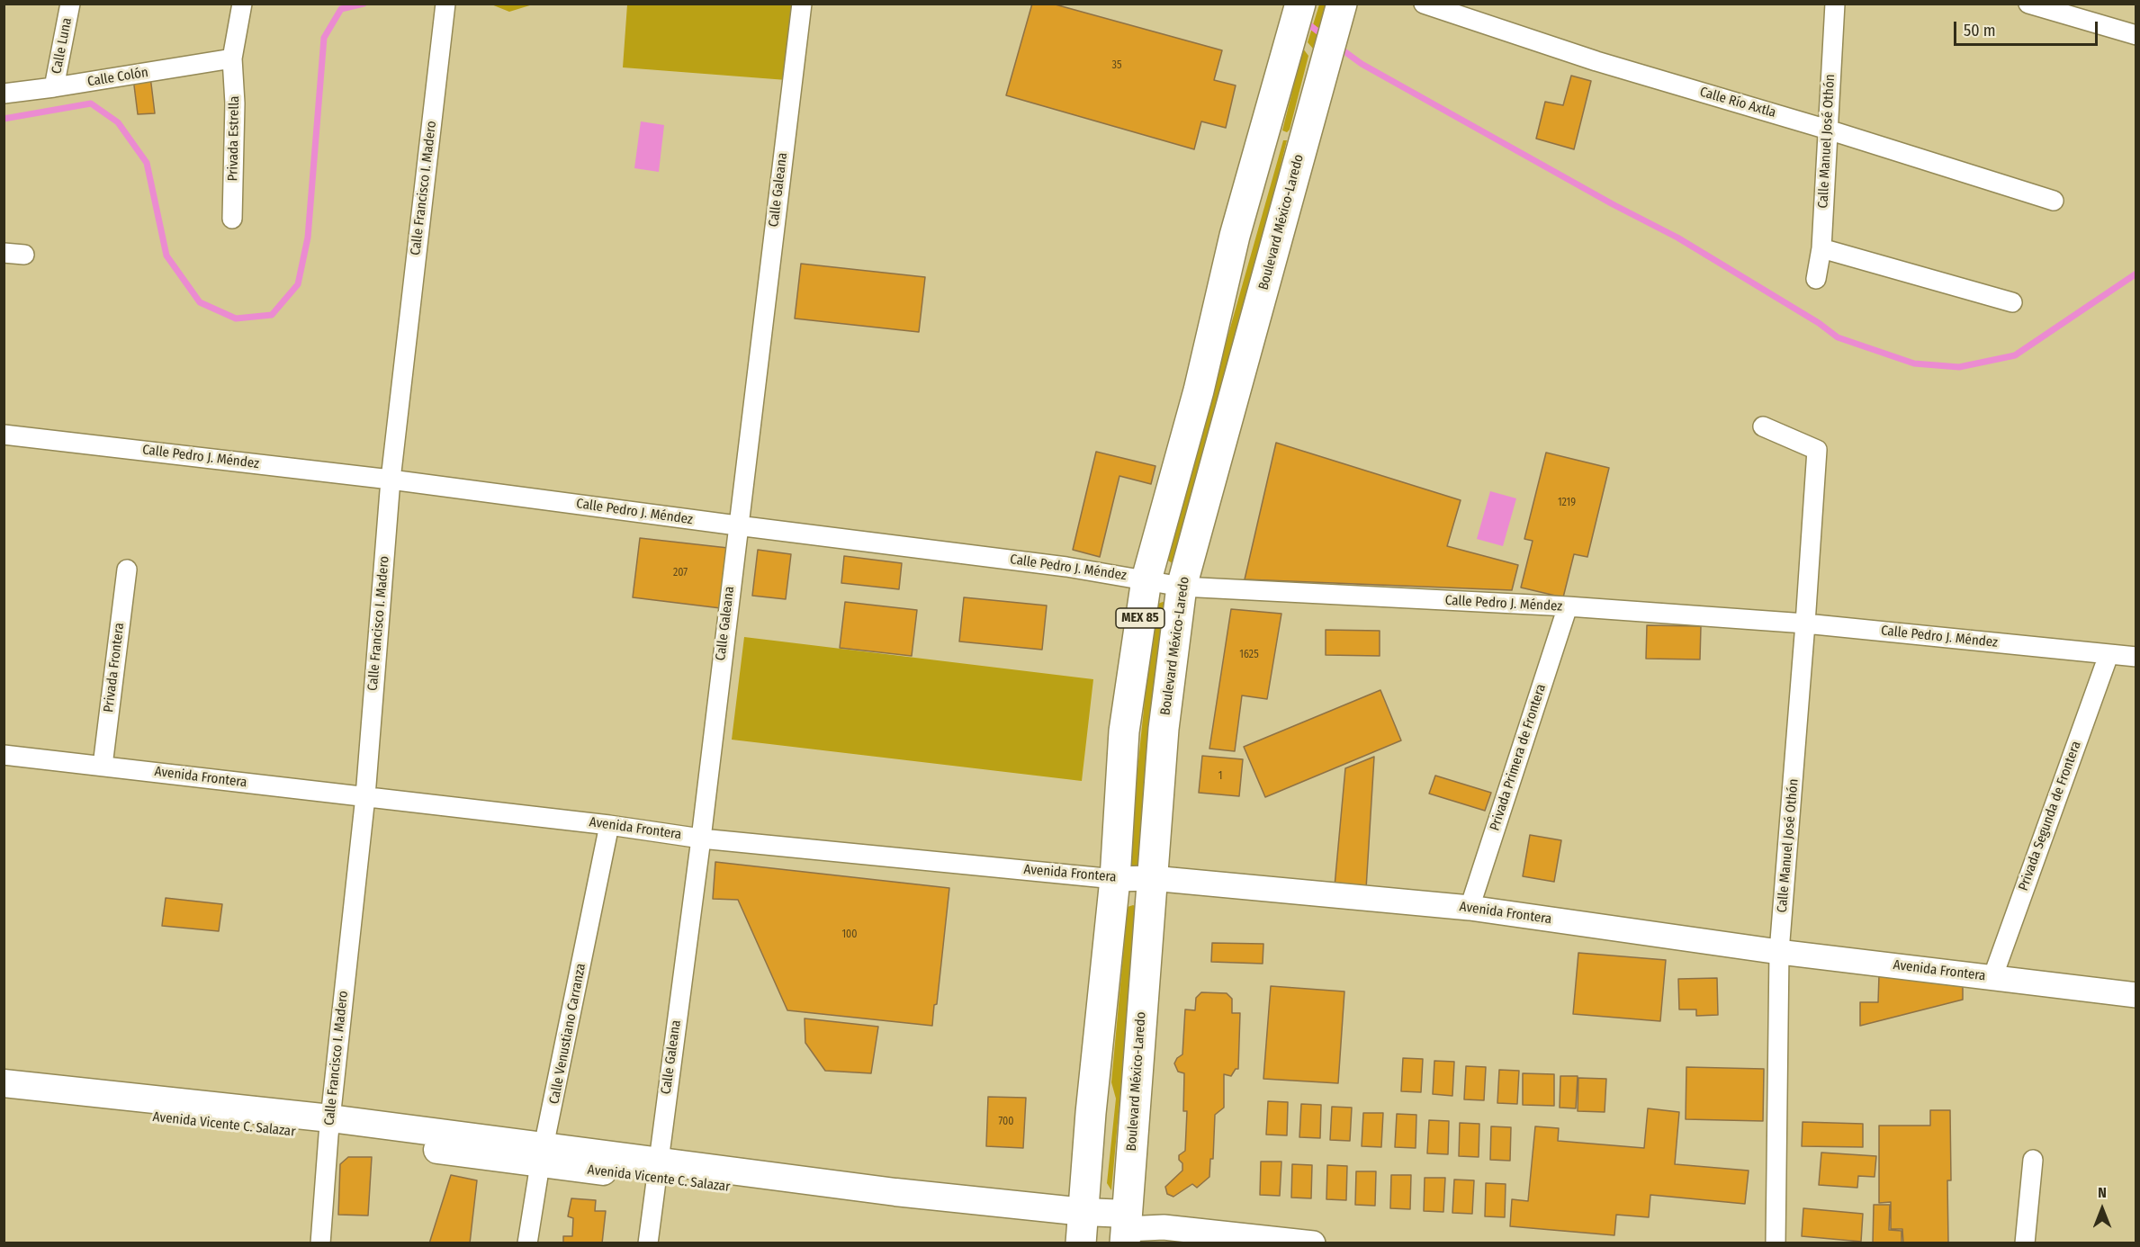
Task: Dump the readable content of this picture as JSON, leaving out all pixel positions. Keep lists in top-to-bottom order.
{
  "streets": {
    "main road": ["Boulevard México-Laredo", "MEX 85", "Avenida Vicente C. Salazar"],
    "street": [
      "Calle Luna",
      "Calle Colón",
      "Calle Río Axtla",
      "Privada Estrella",
      "Calle Manuel José Othón",
      "Calle Francisco I. Madero",
      "Calle Galeana",
      "Calle Pedro J. Méndez",
      "Privada Frontera",
      "Privada Primera de Frontera",
      "Avenida Frontera",
      "Privada Segunda de Frontera",
      "Calle Venustiano Carranza"
    ]
  },
  "crossings": [
    ["Calle Luna", "Calle Colón"],
    ["Calle Colón", "Privada Estrella"],
    ["Calle Río Axtla", "Calle Manuel José Othón"],
    ["Calle Manuel José Othón", "Calle Pedro J. Méndez"],
    ["Calle Manuel José Othón", "Avenida Frontera"],
    ["Calle Francisco I. Madero", "Calle Pedro J. Méndez"],
    ["Calle Francisco I. Madero", "Avenida Frontera"],
    ["Calle Francisco I. Madero", "Avenida Vicente C. Salazar"],
    ["Calle Galeana", "Calle Pedro J. Méndez"],
    ["Calle Galeana", "Avenida Frontera"],
    ["Calle Galeana", "Avenida Vicente C. Salazar"],
    ["Boulevard México-Laredo", "Calle Pedro J. Méndez"],
    ["Boulevard México-Laredo", "Avenida Frontera"],
    ["Boulevard México-Laredo", "Avenida Vicente C. Salazar"],
    ["Calle Pedro J. Méndez", "MEX 85"],
    ["Calle Pedro J. Méndez", "Privada Primera de Frontera"],
    ["Calle Pedro J. Méndez", "Privada Segunda de Frontera"],
    ["MEX 85", "Avenida Frontera"],
    ["MEX 85", "Avenida Vicente C. Salazar"],
    ["Privada Frontera", "Avenida Frontera"],
    ["Privada Primera de Frontera", "Avenida Frontera"],
    ["Avenida Frontera", "Privada Segunda de Frontera"],
    ["Avenida Frontera", "Calle Venustiano Carranza"],
    ["Calle Venustiano Carranza", "Avenida Vicente C. Salazar"]
  ],
  "house_numbers": [
    "35",
    "1219",
    "207",
    "1625",
    "1",
    "100",
    "700"
  ],
  "scale_bar": "50 m",
  "north": "top"
}
